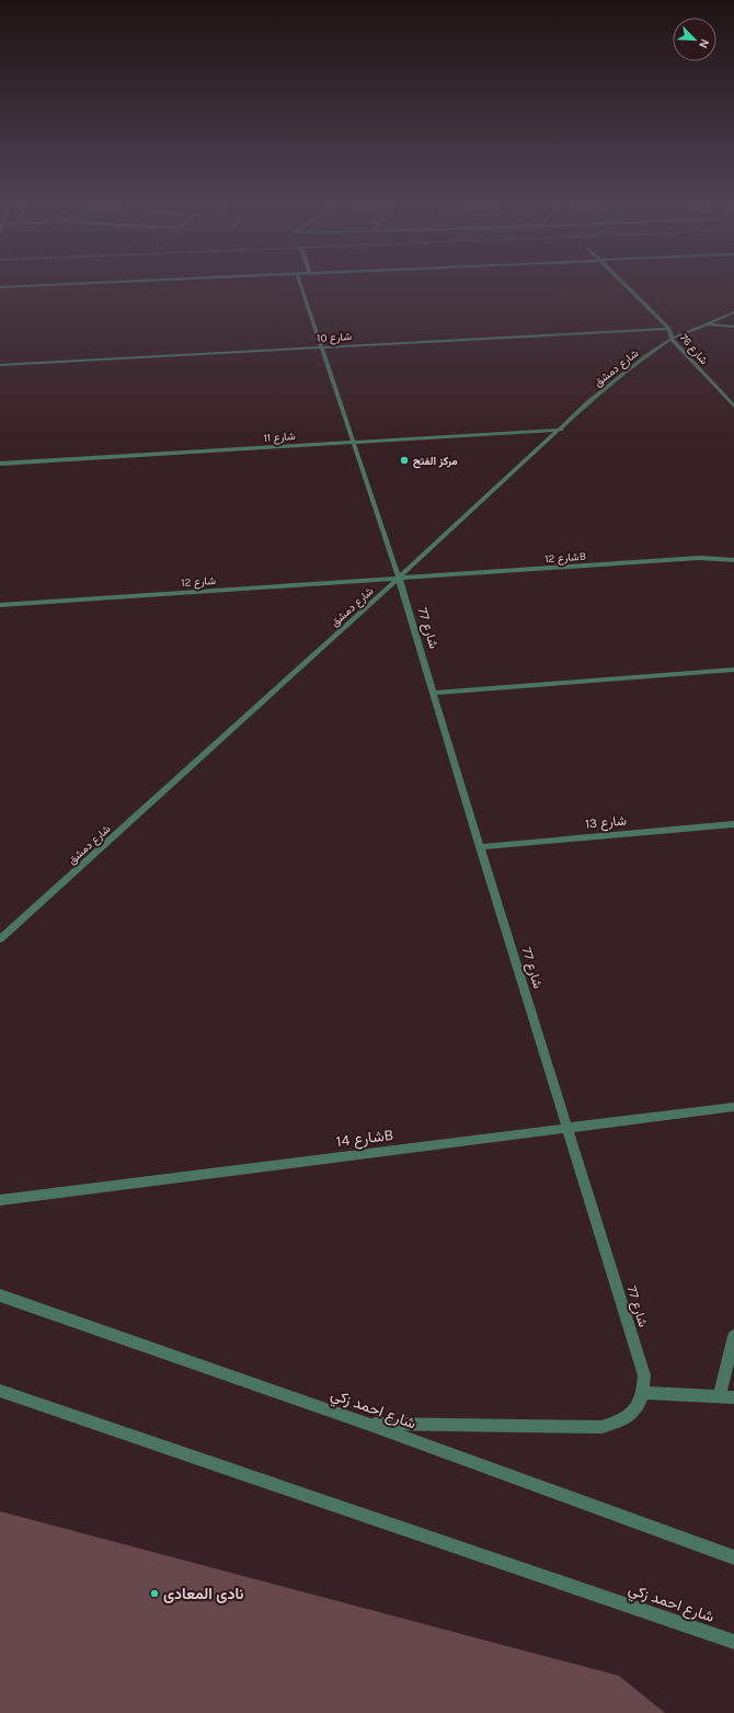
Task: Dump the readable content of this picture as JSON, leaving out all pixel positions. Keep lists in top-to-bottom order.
{
  "streets": {
    "street": [
      "شارع 10",
      "شارع 76",
      "شارع دمشق",
      "شارع 11",
      "شارع 12B",
      "شارع 12",
      "شارع 77",
      "شارع 13",
      "شارع 14B",
      "شارع احمد زكي"
    ]
  },
  "crossings": [
    ["شارع 10", "شارع 76"],
    ["شارع 10", "شارع 77"],
    ["شارع 76", "شارع دمشق"],
    ["شارع دمشق", "شارع 11"],
    ["شارع دمشق", "شارع 12B"],
    ["شارع دمشق", "شارع 12"],
    ["شارع دمشق", "شارع 77"],
    ["شارع 11", "شارع 77"],
    ["شارع 12B", "شارع 12"],
    ["شارع 12B", "شارع 77"],
    ["شارع 12", "شارع 77"],
    ["شارع 77", "شارع 13"],
    ["شارع 77", "شارع 14B"],
    ["شارع 77", "شارع احمد زكي"]
  ],
  "places": ["مركز الفتح", "نادى المعادى"],
  "north": "bottom right"
}
